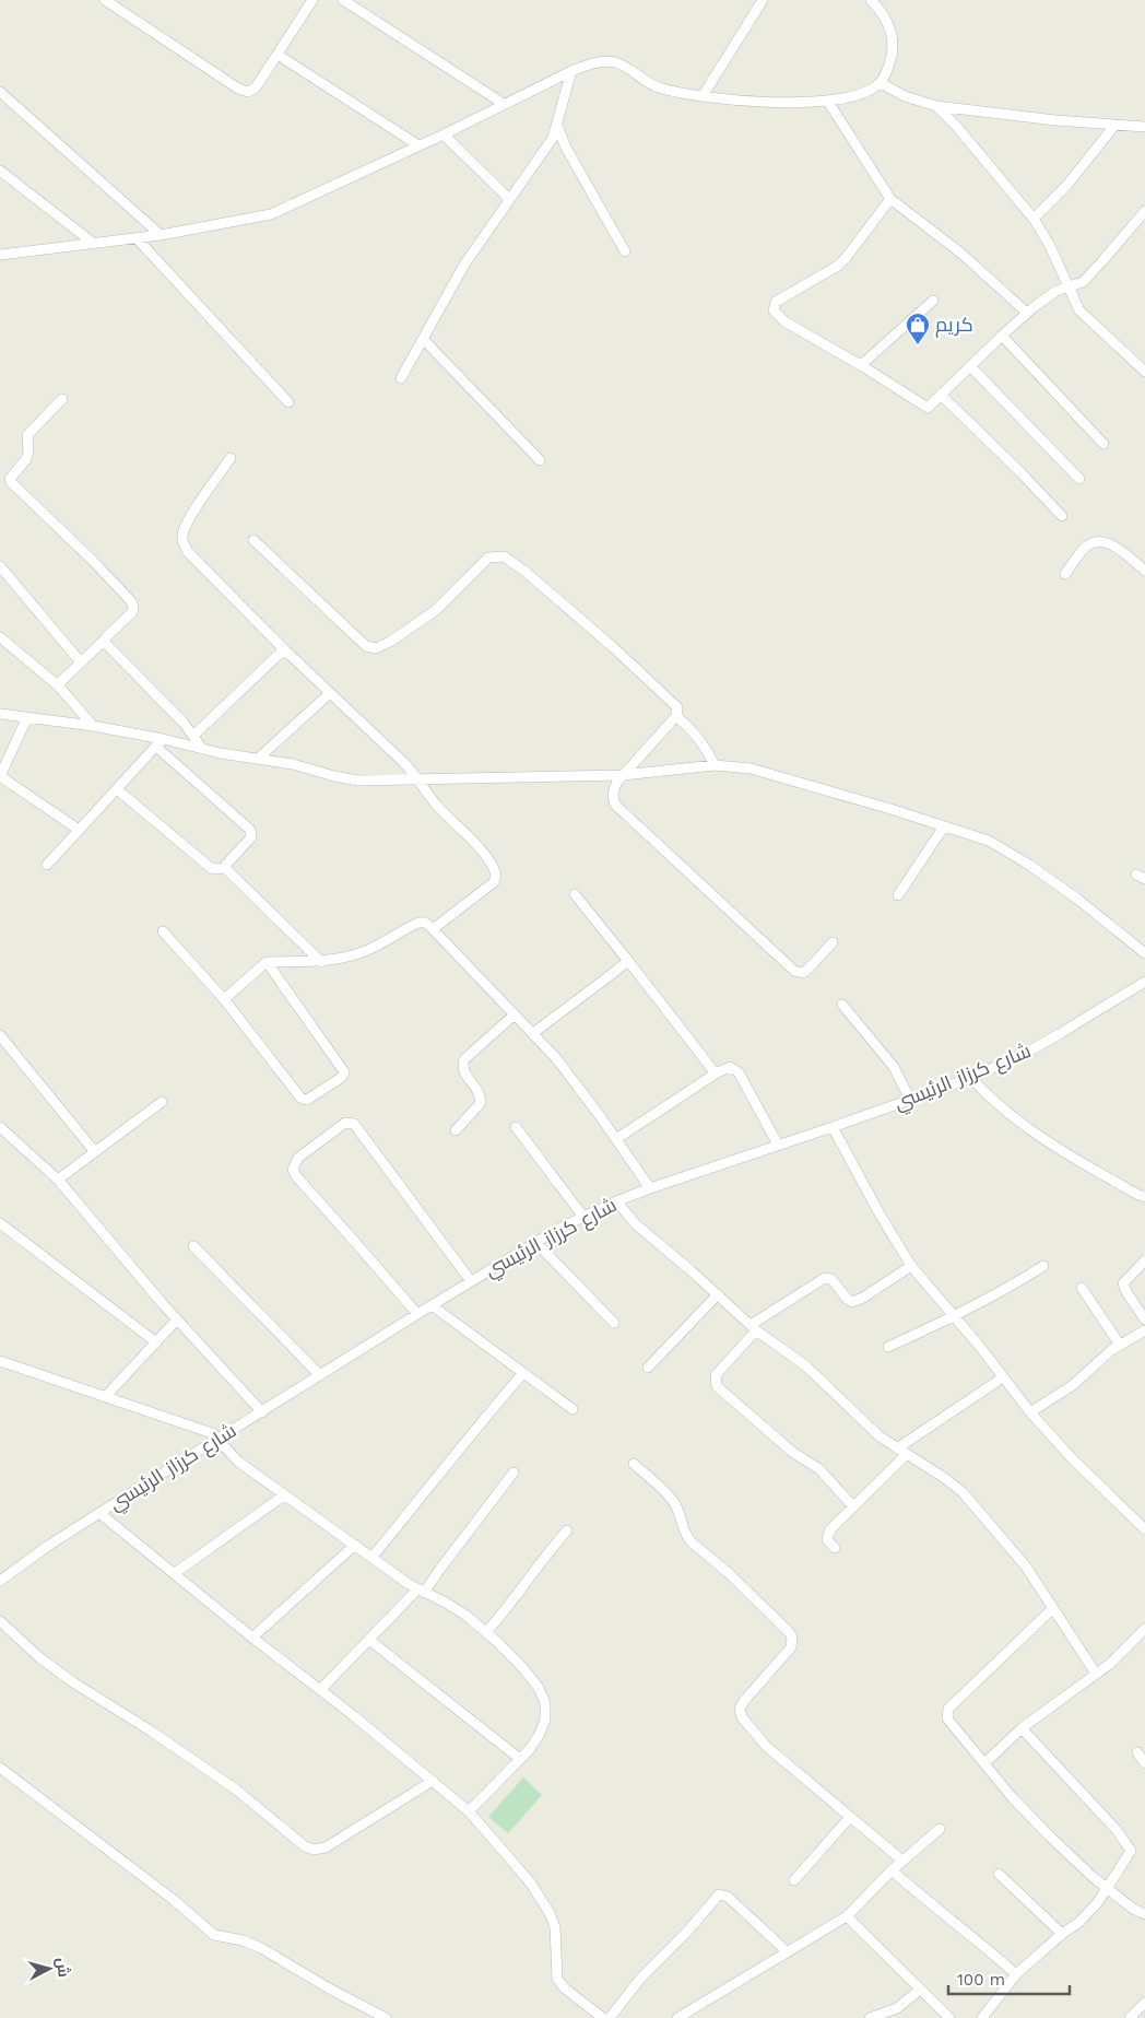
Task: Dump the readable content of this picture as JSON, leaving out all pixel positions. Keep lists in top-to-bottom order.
{
  "streets": {
    "street": ["شارع كرزاز الرئيسي"]
  },
  "places": {
    "shop": ["كريم"]
  },
  "scale_bar": "100 m",
  "north": "right"
}
